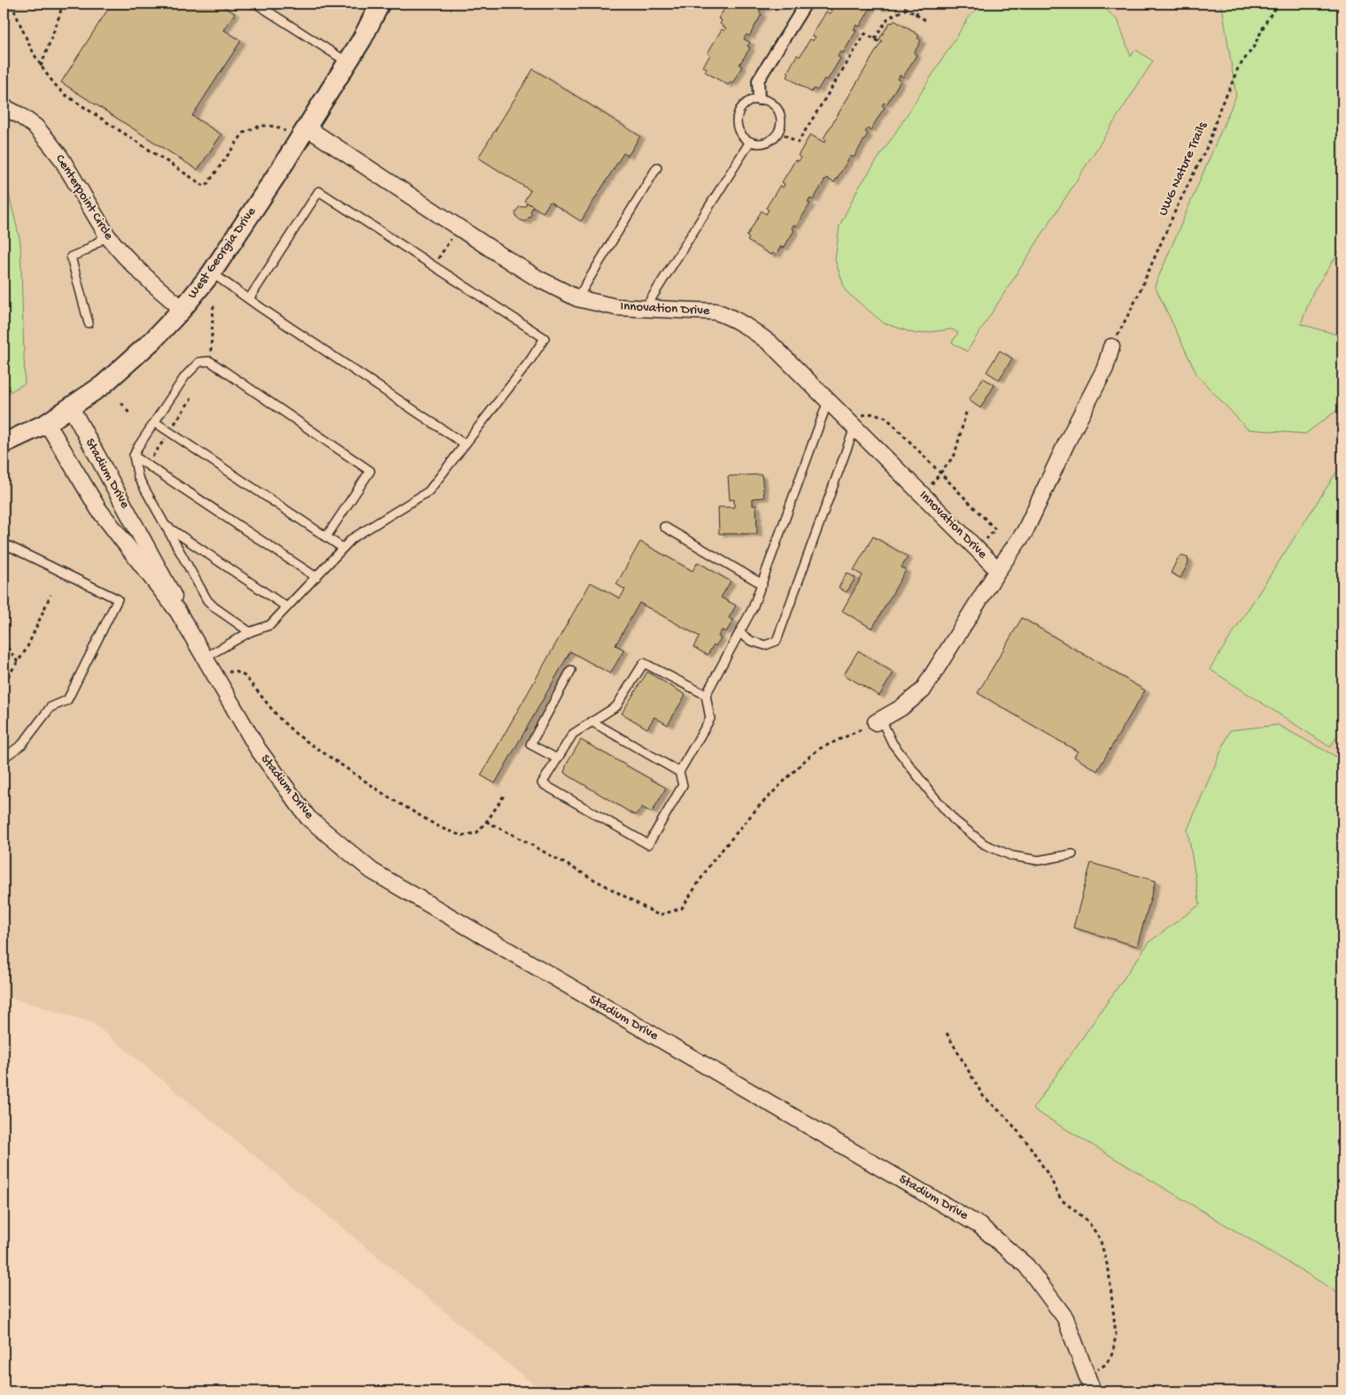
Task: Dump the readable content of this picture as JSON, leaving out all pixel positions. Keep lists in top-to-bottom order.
{
  "streets": {
    "street": [
      "Centerpoint Circle",
      "West Georgia Drive",
      "Innovation Drive",
      "Stadium Drive"
    ],
    "path": ["UWG Nature Trails"]
  },
  "crossings": [
    ["Centerpoint Circle", "West Georgia Drive"],
    ["West Georgia Drive", "Innovation Drive"],
    ["West Georgia Drive", "Stadium Drive"]
  ]
}
